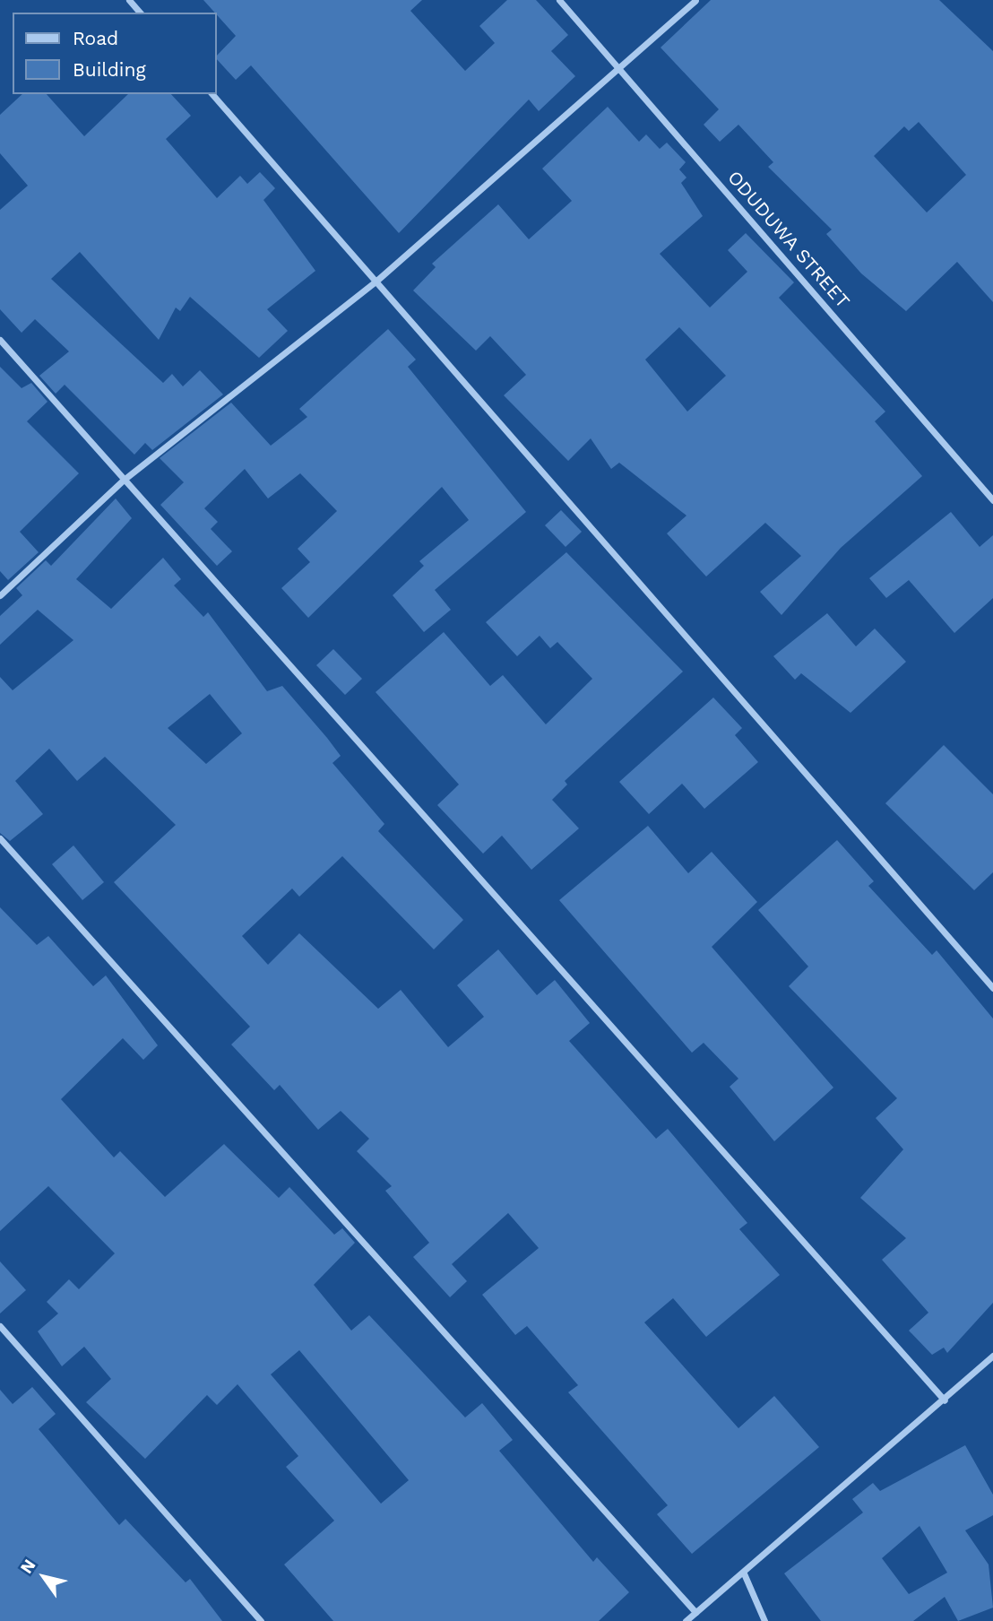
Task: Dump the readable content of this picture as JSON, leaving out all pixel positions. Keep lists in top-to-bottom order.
{
  "streets": {
    "street": ["ODUDUWA STREET"]
  },
  "legend": ["Road", "Building"],
  "north": "top left"
}
